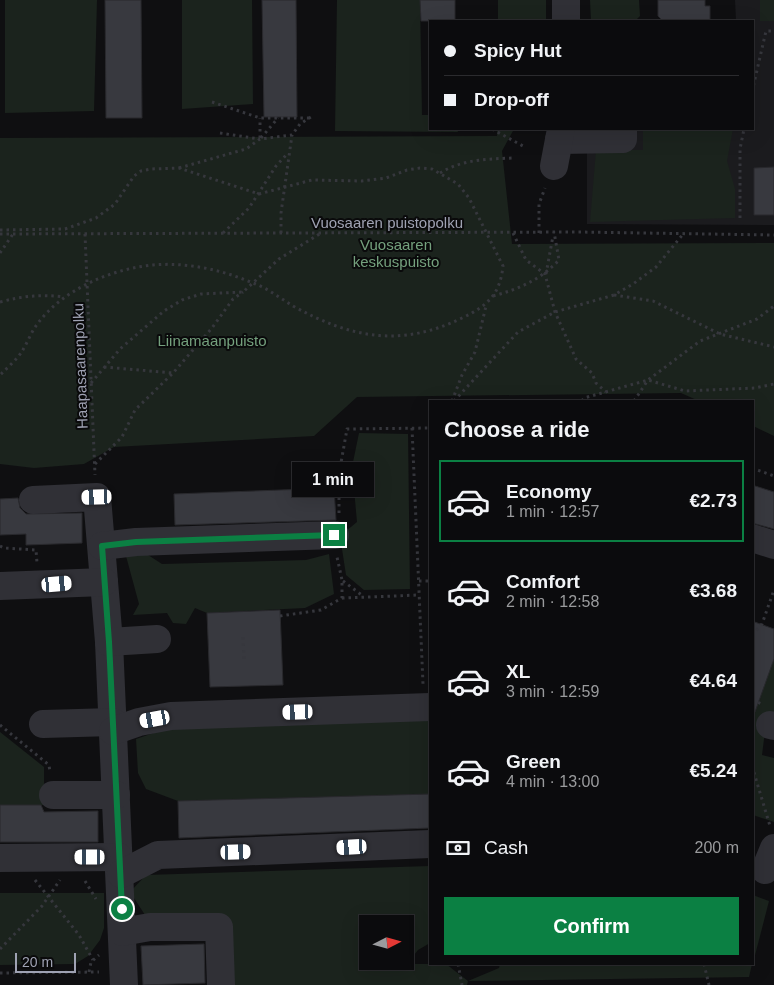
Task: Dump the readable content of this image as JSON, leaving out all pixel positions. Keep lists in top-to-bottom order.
{
  "streets": {
    "path": ["Vuosaaren puistopolku", "Haapasaarenpolku"]
  },
  "crossings": [
    ["Vuosaaren puistopolku", "Haapasaarenpolku"]
  ],
  "parks": ["Vuosaaren keskuspuisto", "Liinamaanpuisto"],
  "scale_bar": "20 m",
  "north": "right",
  "page": {
    "banner": ["Spicy Hut", "Drop-off"],
    "heading": "Choose a ride",
    "list": [
      {
        "name": "Economy",
        "note": "1 min · 12:57",
        "value": "€2.73"
      },
      {
        "name": "Comfort",
        "note": "2 min · 12:58",
        "value": "€3.68"
      },
      {
        "name": "XL",
        "note": "3 min · 12:59",
        "value": "€4.64"
      },
      {
        "name": "Green",
        "note": "4 min · 13:00",
        "value": "€5.24"
      }
    ],
    "bubble": "1 min",
    "pay": ["Cash", "200 m"],
    "buttons": "Confirm",
    "scale": "20 m"
  }
}
